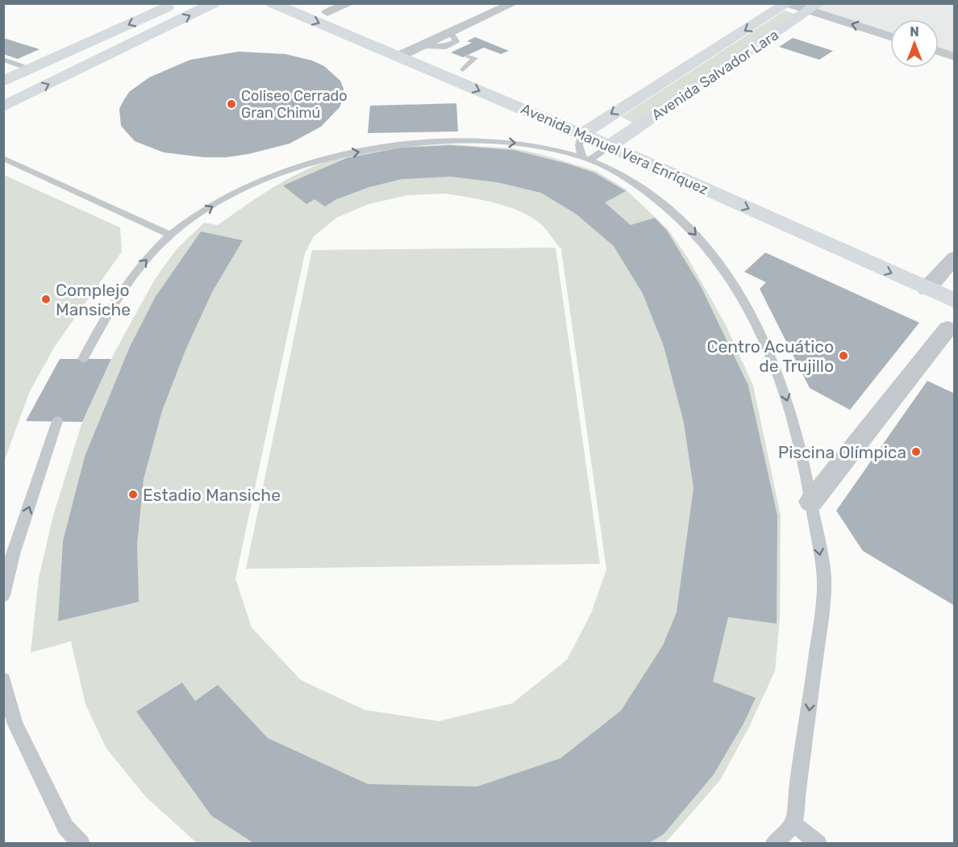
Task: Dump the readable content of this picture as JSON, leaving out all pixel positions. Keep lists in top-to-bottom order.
{
  "streets": {
    "main road": ["Avenida Salvador Lara", "Avenida Manuel Vera Enríquez"]
  },
  "crossings": [
    ["Avenida Salvador Lara", "Avenida Manuel Vera Enríquez"]
  ],
  "places": [
    "Coliseo Cerrado Gran Chimú",
    "Complejo Mansiche",
    "Centro Acuático de Trujillo",
    "Piscina Olímpica",
    "Estadio Mansiche"
  ],
  "north": "top"
}
